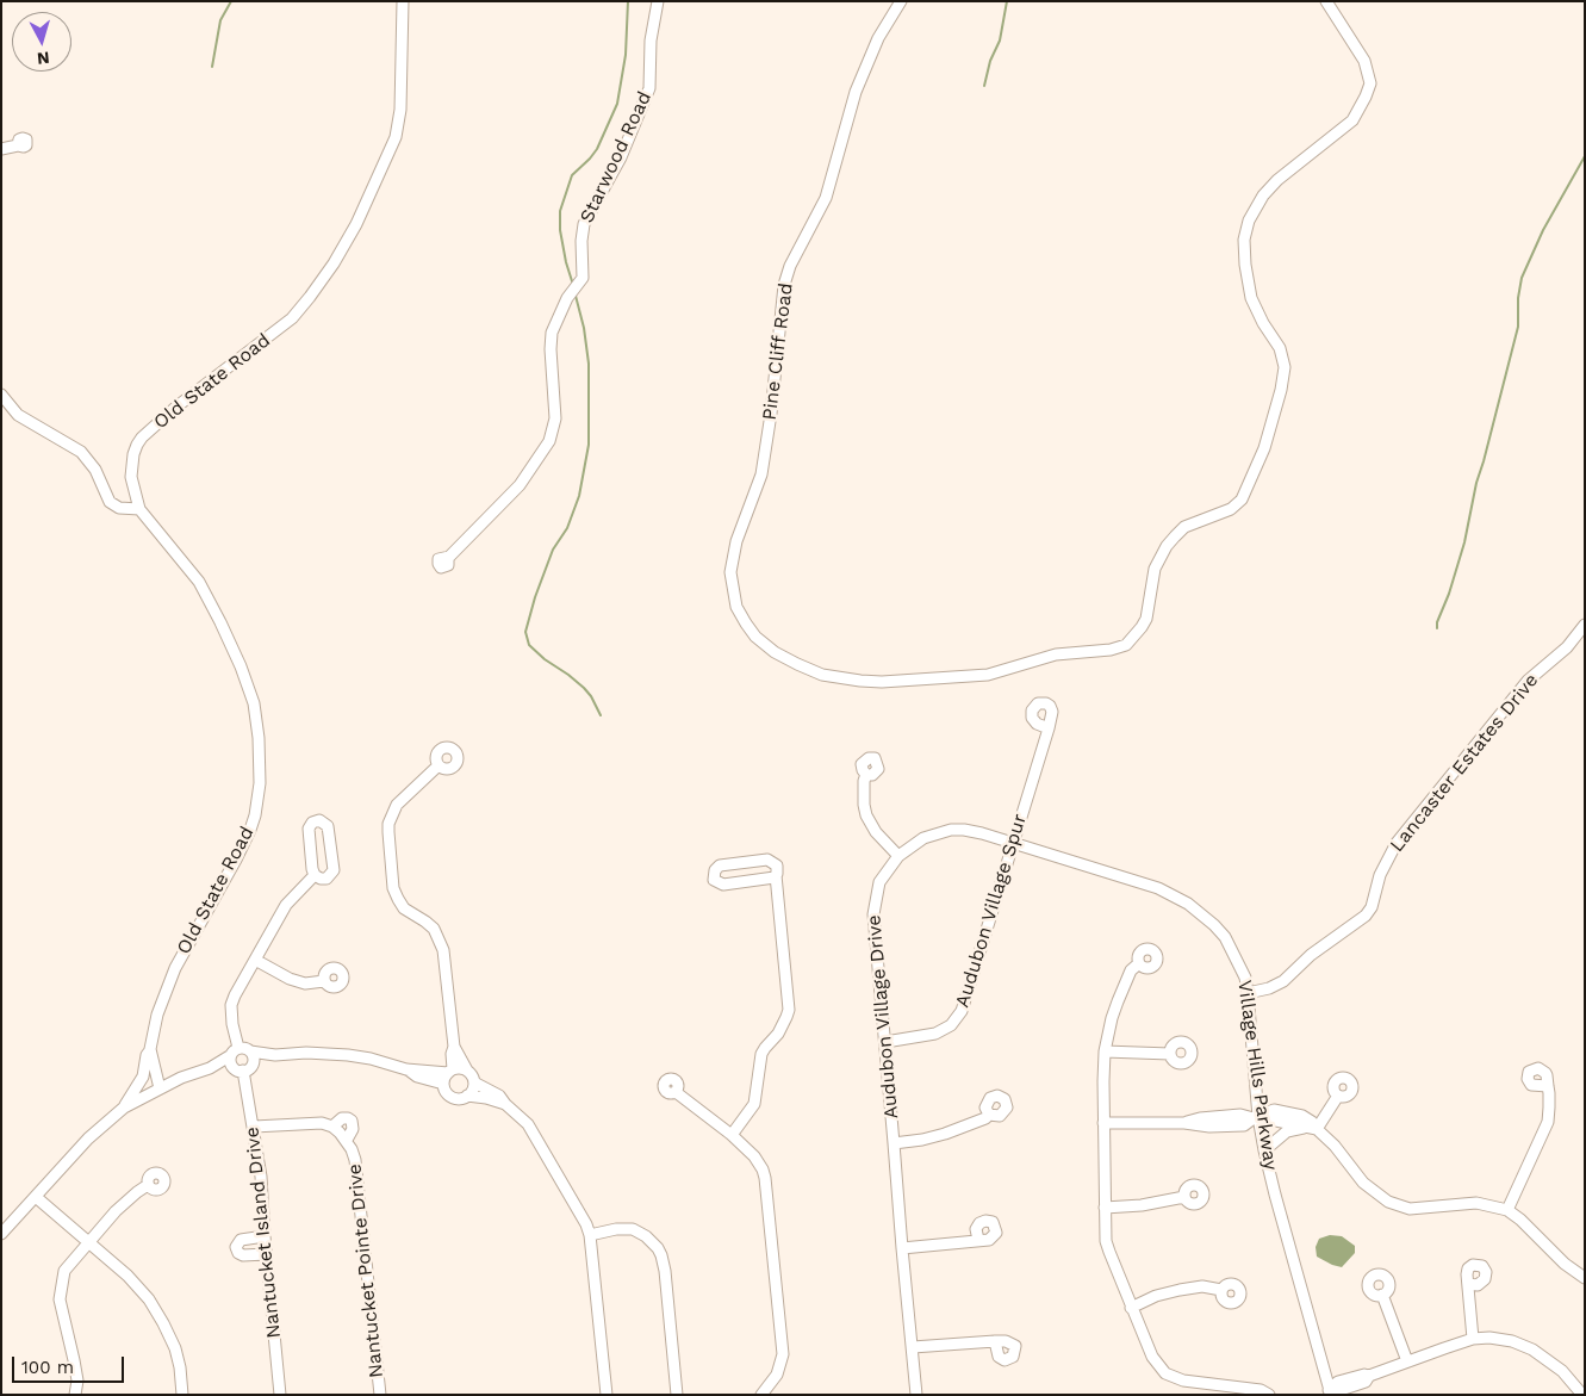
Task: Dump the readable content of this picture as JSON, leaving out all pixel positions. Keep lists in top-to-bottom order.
{
  "streets": {
    "street": [
      "Starwood Road",
      "Pine Cliff Road",
      "Old State Road",
      "Lancaster Estates Drive",
      "Audubon Village Spur",
      "Audubon Village Drive",
      "Village Hills Parkway",
      "Nantucket Island Drive",
      "Nantucket Pointe Drive"
    ]
  },
  "crossings": [
    ["Lancaster Estates Drive", "Village Hills Parkway"],
    ["Audubon Village Spur", "Audubon Village Drive"],
    ["Audubon Village Drive", "Village Hills Parkway"]
  ],
  "scale_bar": "100 m",
  "north": "bottom"
}
